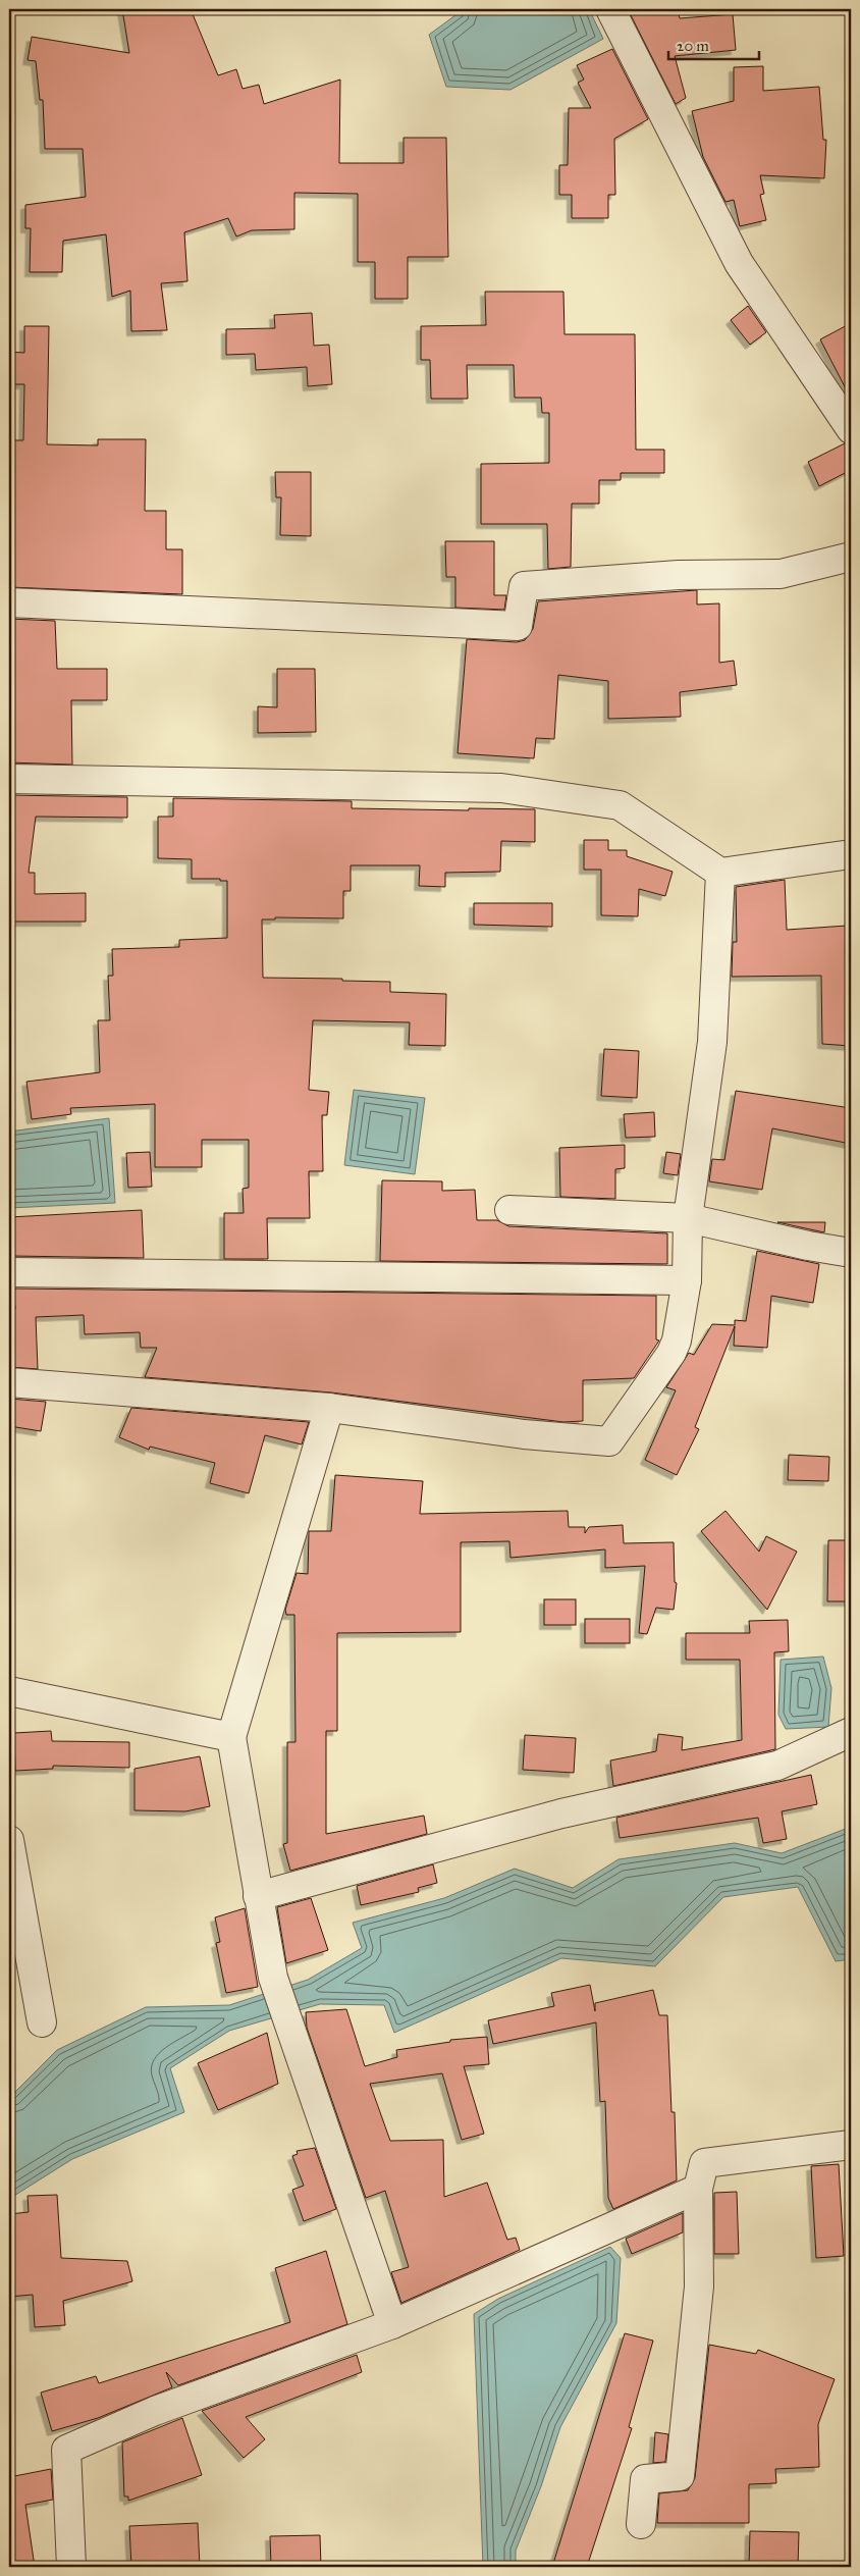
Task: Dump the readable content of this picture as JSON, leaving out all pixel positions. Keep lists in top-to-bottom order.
{
  "scale_bar": "20 m"
}
